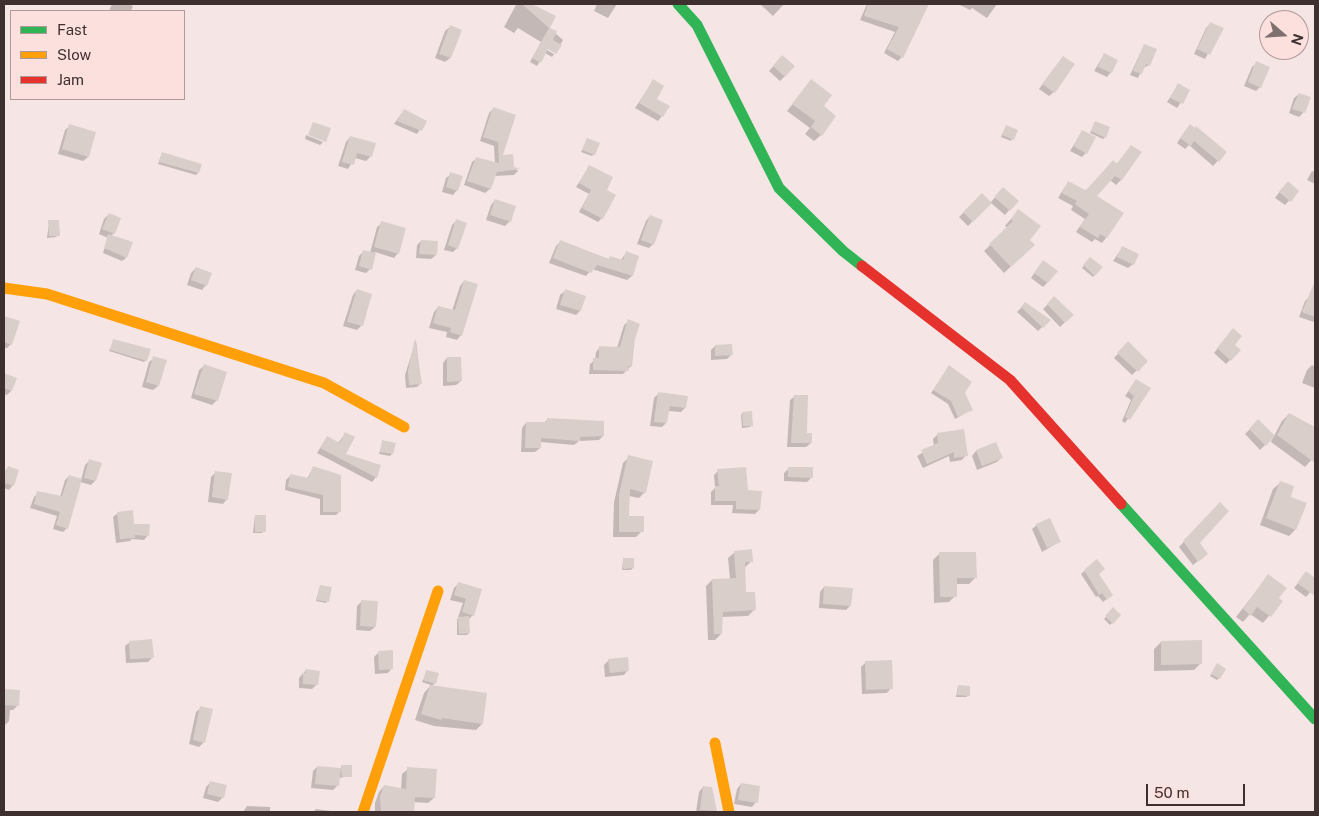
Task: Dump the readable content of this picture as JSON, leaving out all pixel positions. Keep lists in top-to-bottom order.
{
  "legend": ["Fast", "Slow", "Jam"],
  "scale_bar": "50 m",
  "north": "right"
}
